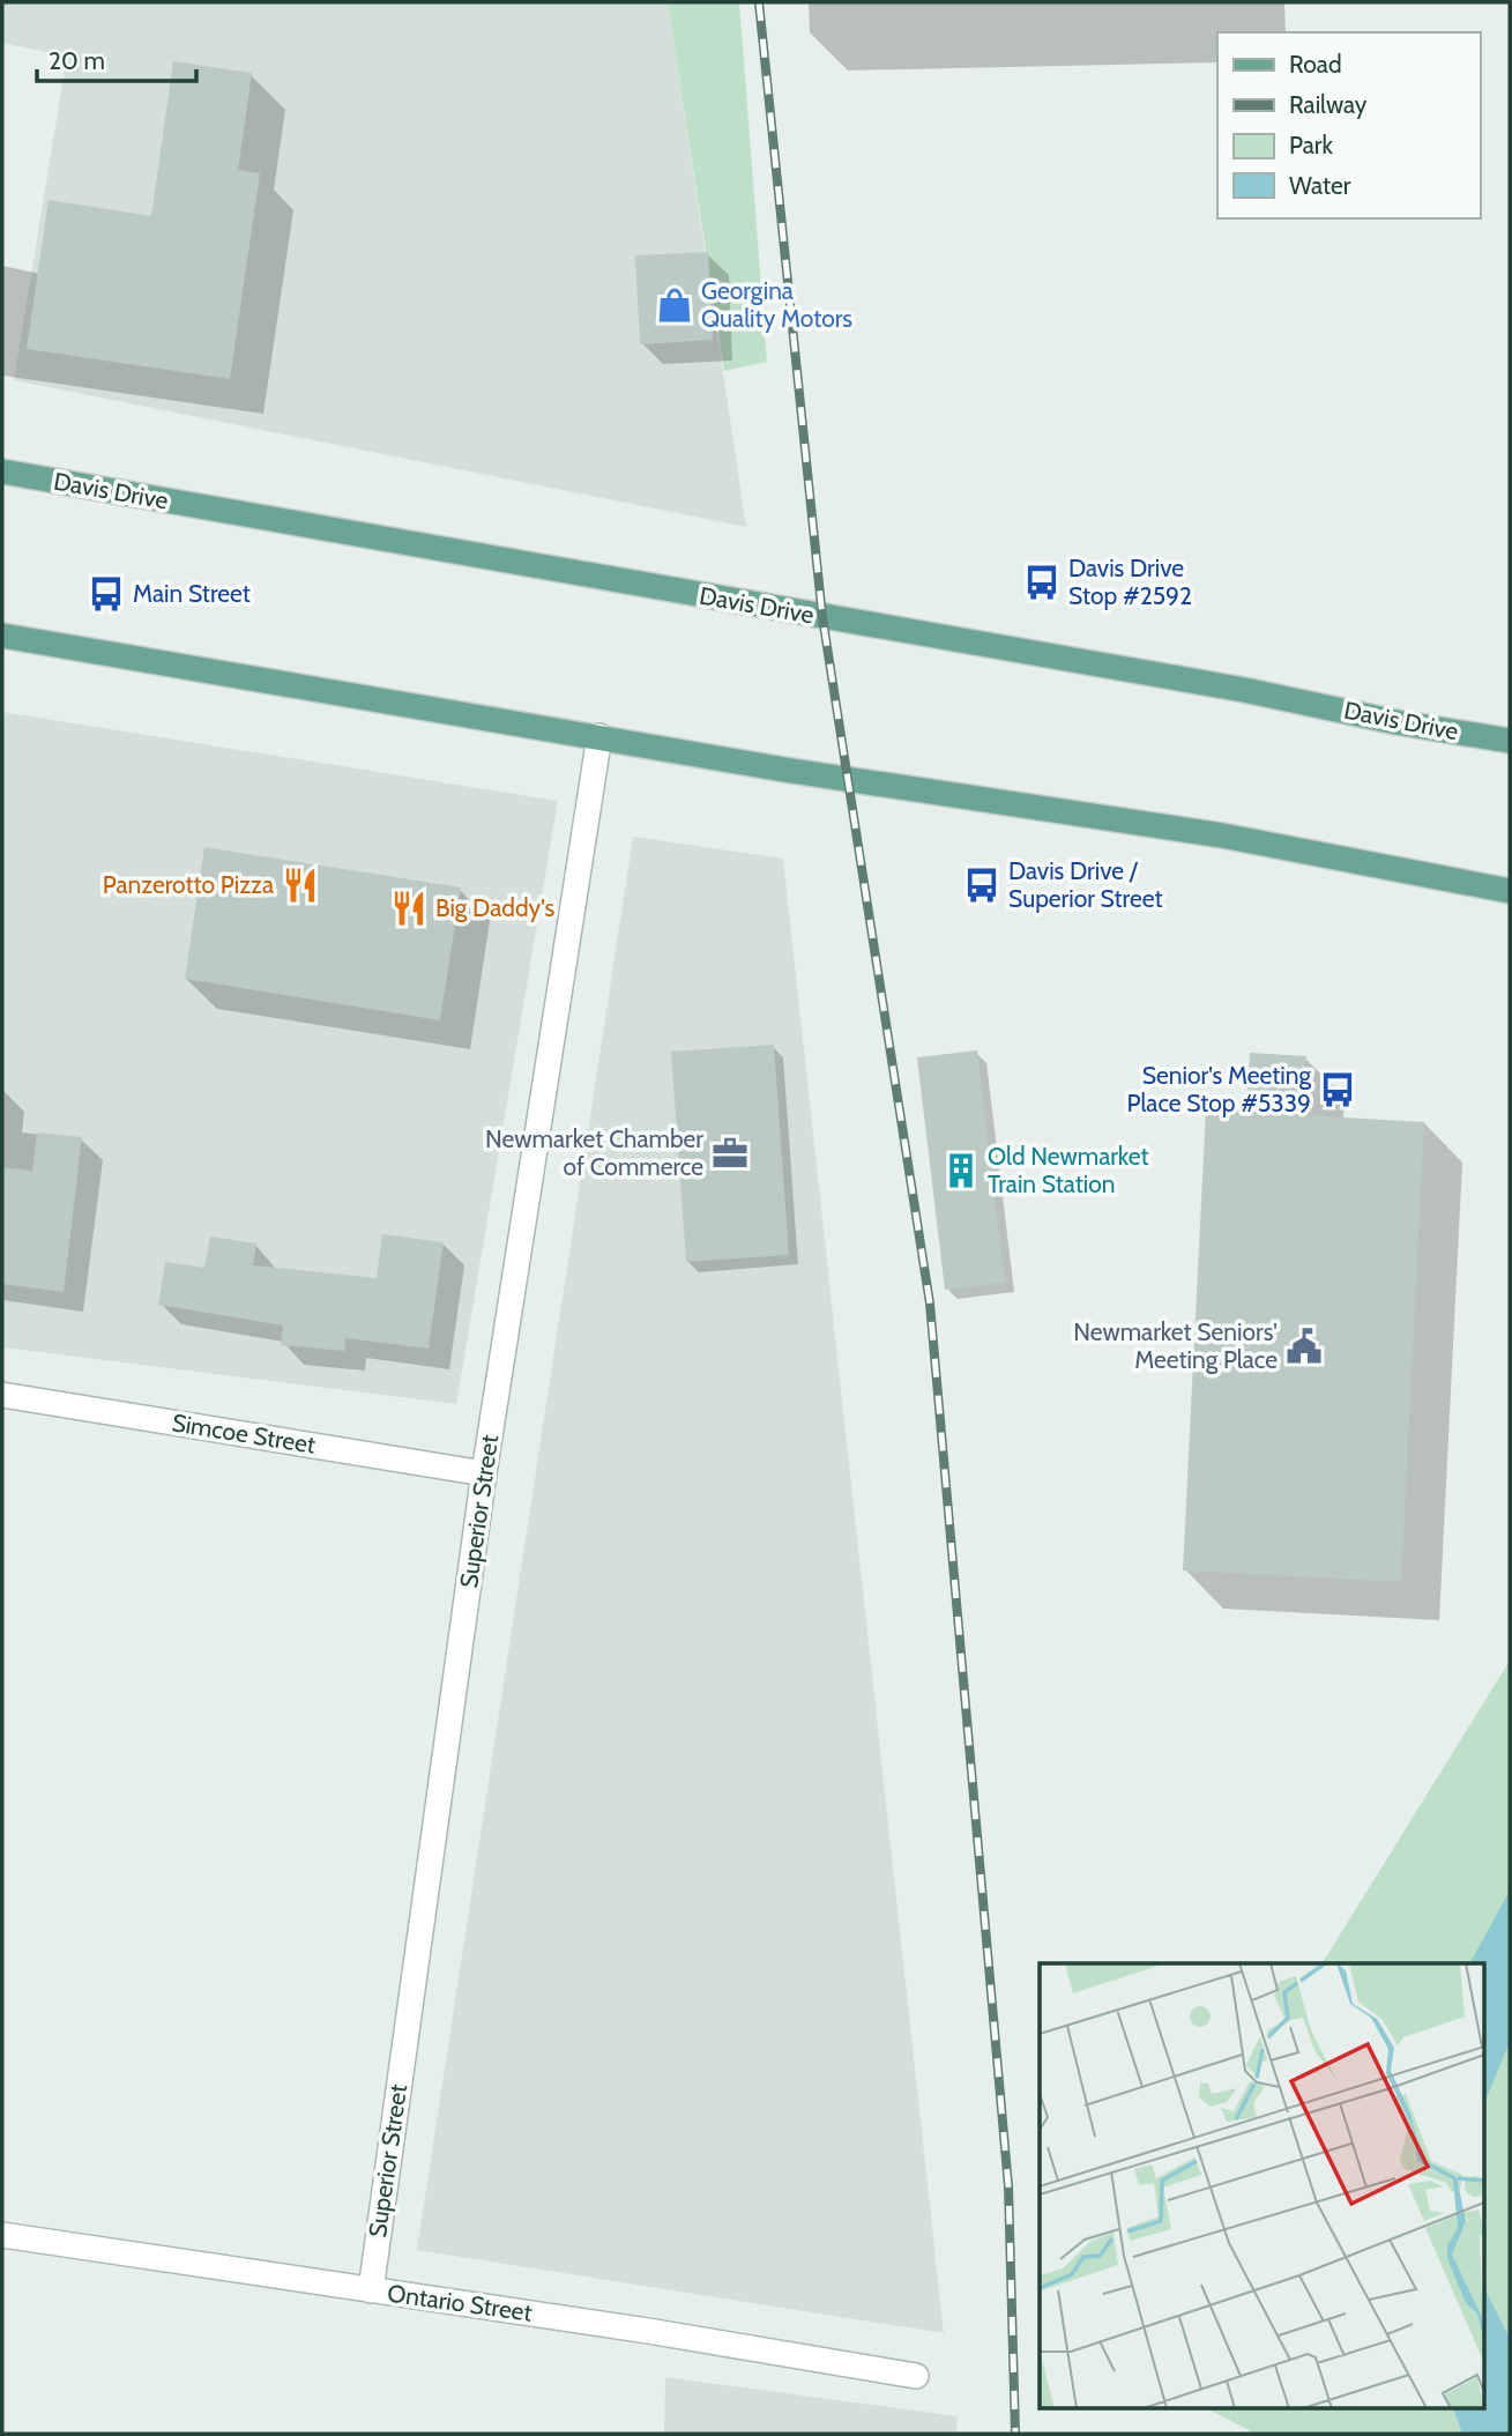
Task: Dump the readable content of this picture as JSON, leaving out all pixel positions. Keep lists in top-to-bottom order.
{
  "streets": {
    "main road": ["Davis Drive"],
    "street": ["Simcoe Street", "Superior Street", "Ontario Street"]
  },
  "crossings": [
    ["Simcoe Street", "Superior Street"],
    ["Superior Street", "Ontario Street"]
  ],
  "places": {
    "shop": ["Georgina Quality Motors"],
    "bus stop": [
      "Davis Drive Stop #2592",
      "Main Street",
      "Davis Drive / Superior Street",
      "Senior's Meeting Place Stop #5339"
    ],
    "restaurant": ["Panzerotto Pizza", "Big Daddy's"],
    "office": ["Newmarket Chamber of Commerce"],
    "building": ["Old Newmarket Train Station"],
    "public building": ["Newmarket Seniors' Meeting Place"]
  },
  "legend": [
    "Road",
    "Railway",
    "Park",
    "Water"
  ],
  "scale_bar": "20 m"
}
